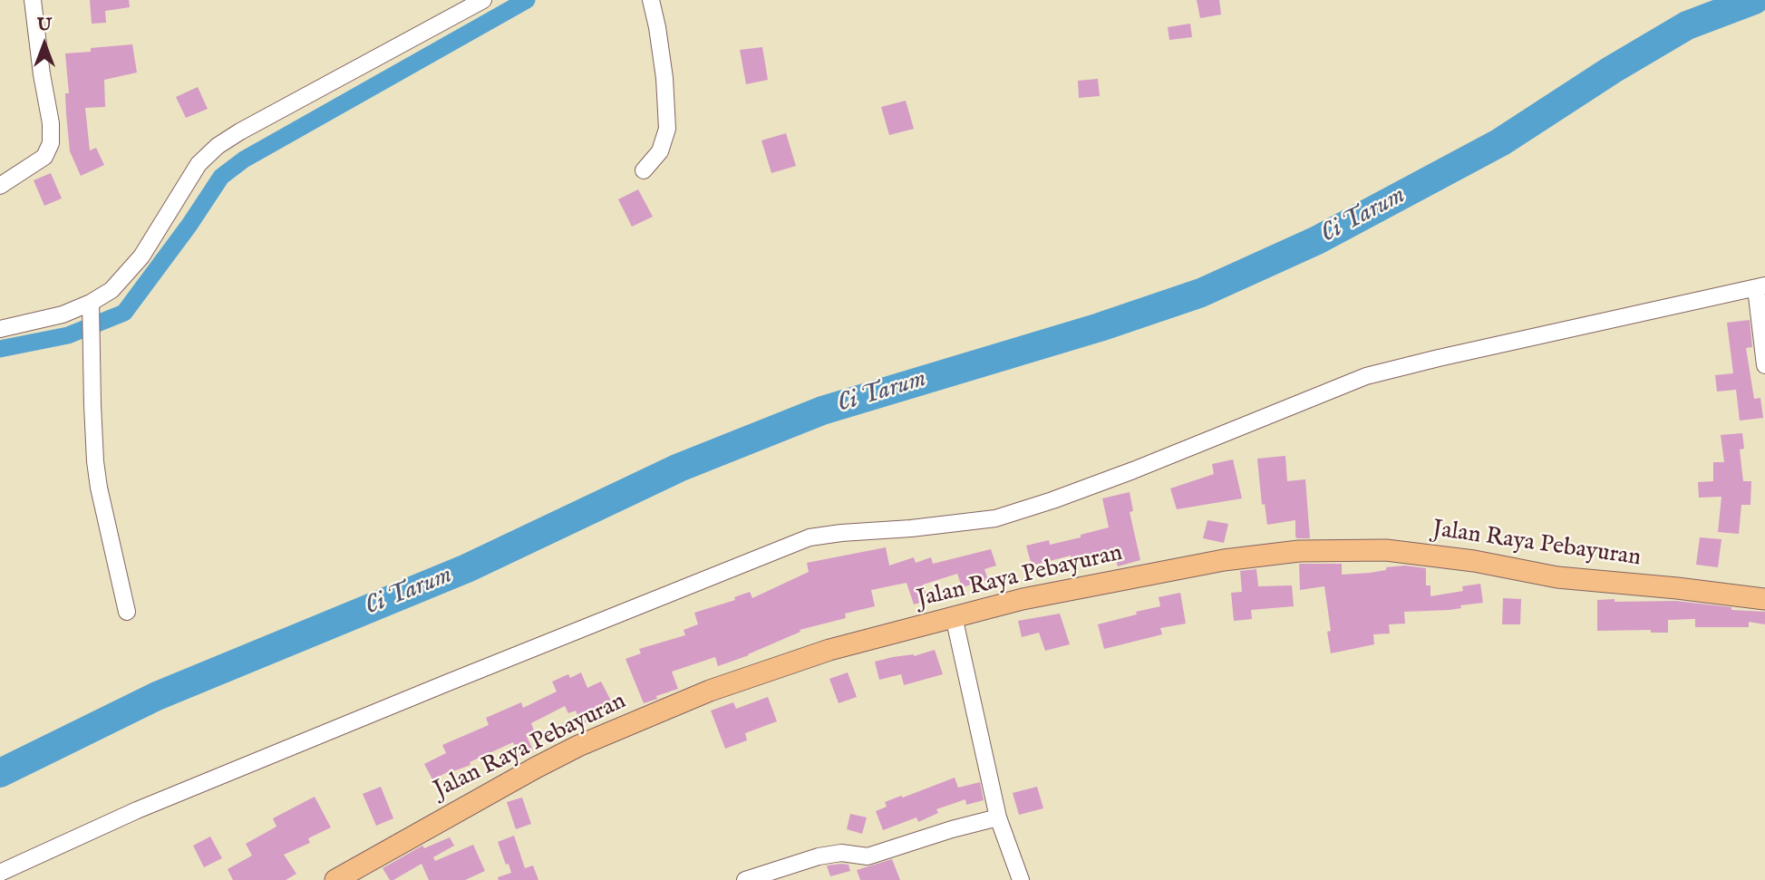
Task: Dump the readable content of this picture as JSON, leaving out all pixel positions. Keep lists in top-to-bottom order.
{
  "streets": {
    "main road": ["Jalan Raya Pebayuran"]
  },
  "water": ["Ci Tarum"],
  "north": "top"
}
